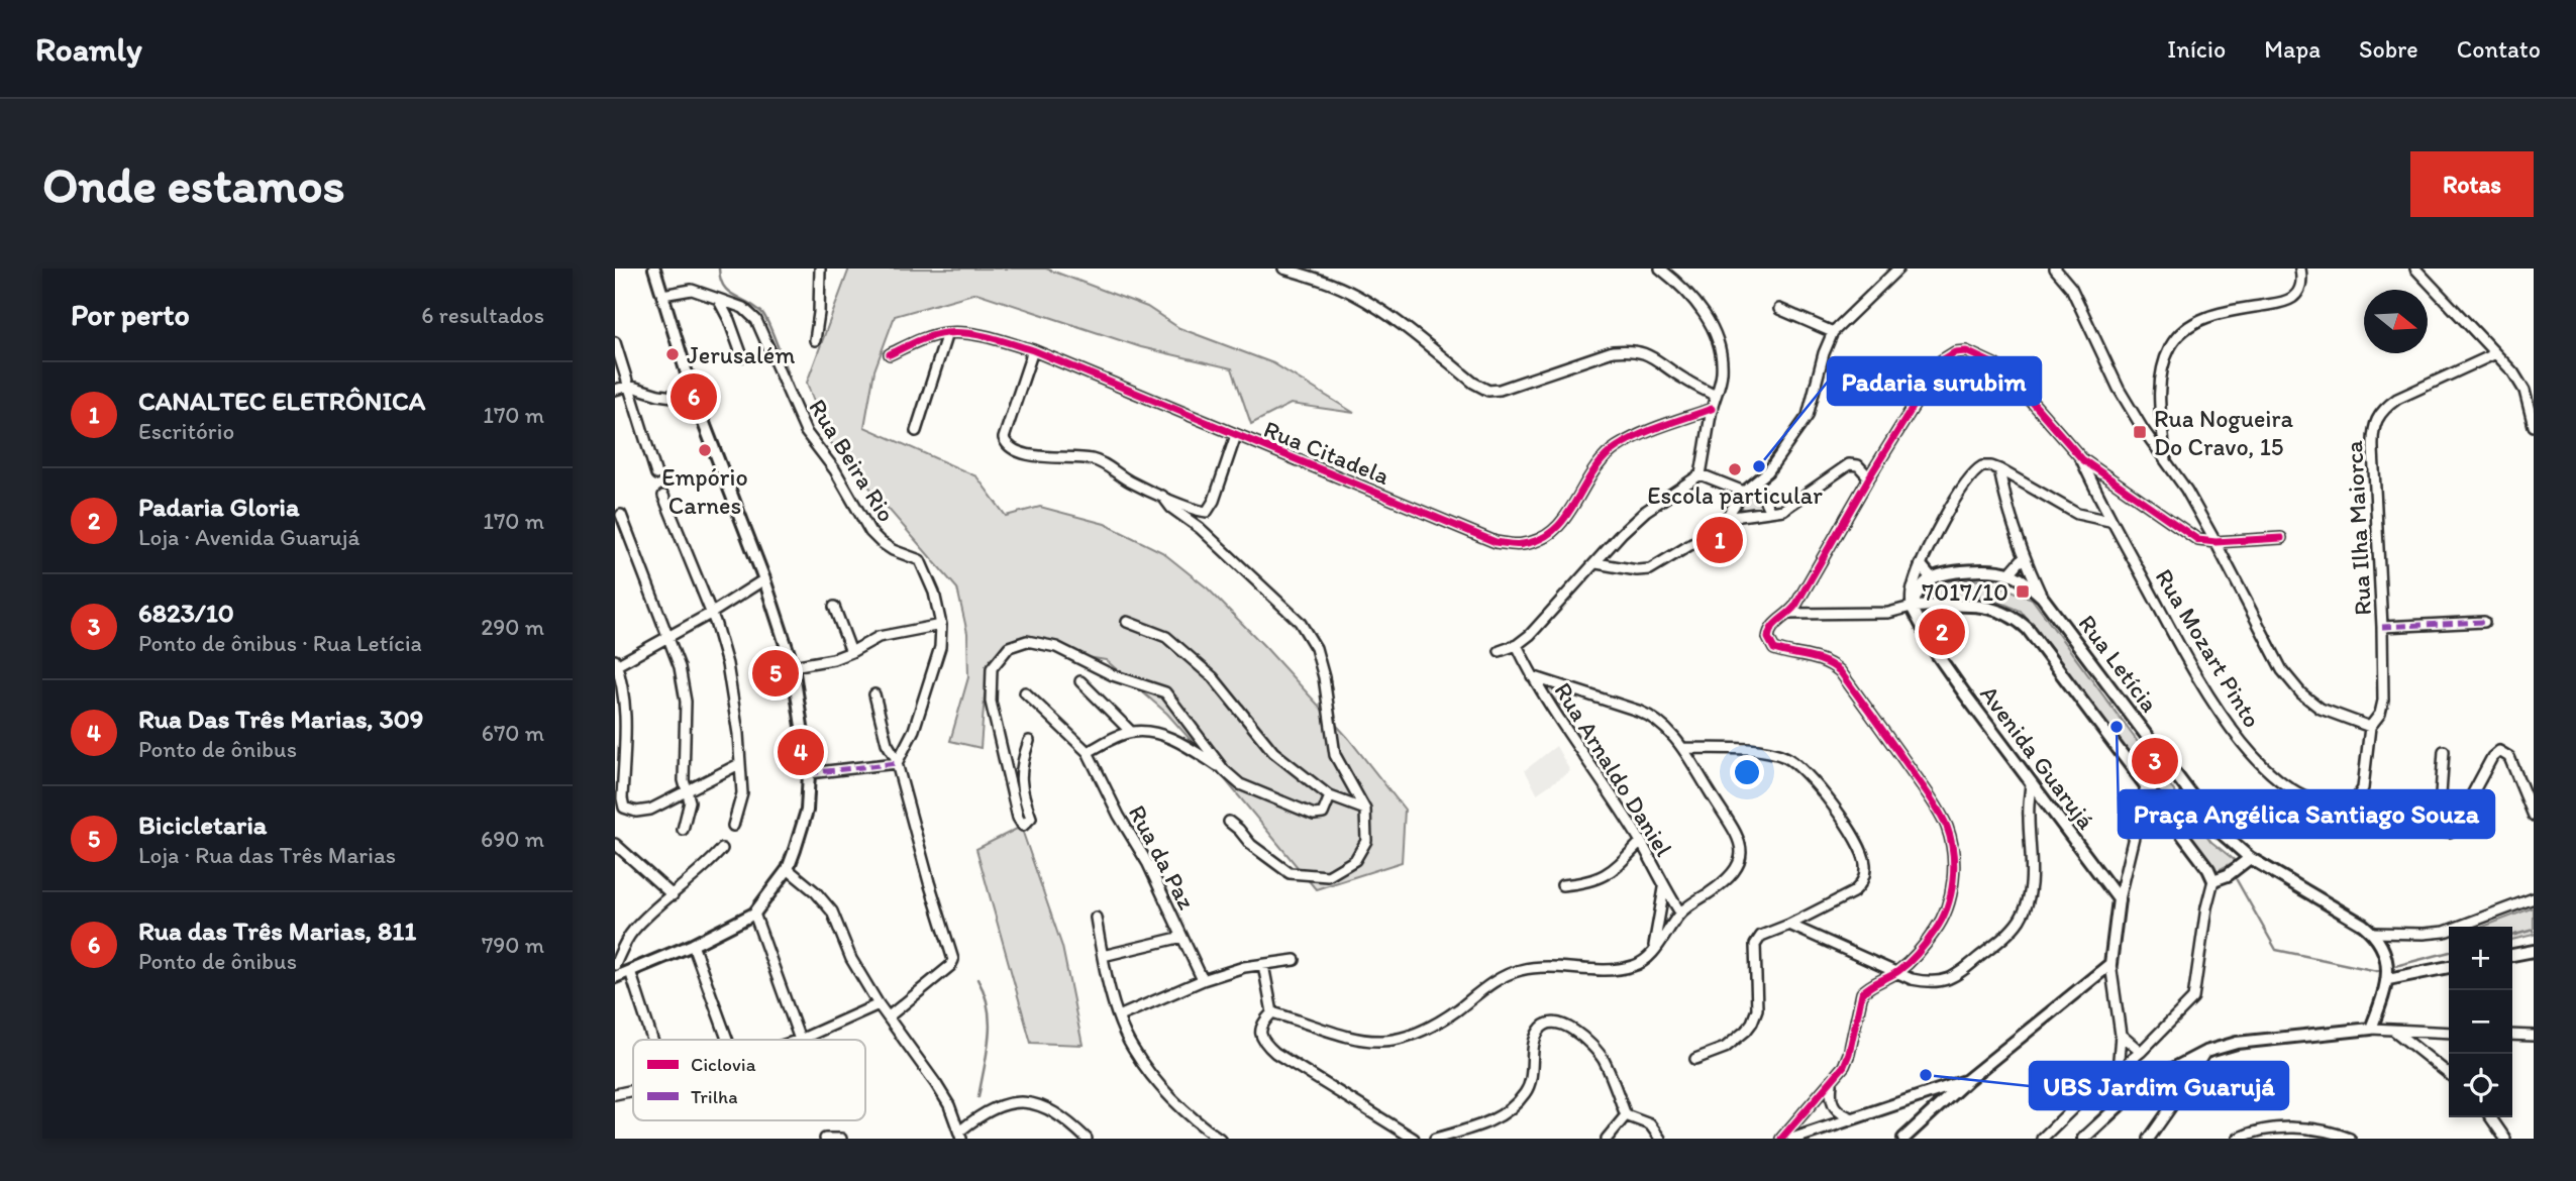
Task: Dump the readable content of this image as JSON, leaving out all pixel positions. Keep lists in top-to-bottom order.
{
  "streets": {
    "street": [
      "Rua Citadela",
      "Rua Beira Rio",
      "Rua Ilha Maiorca",
      "Rua Mozart Pinto",
      "Rua Letícia",
      "Avenida Guarujá",
      "Rua Arnaldo Daniel",
      "Rua da Paz"
    ]
  },
  "crossings": [
    ["Rua Ilha Maiorca", "Rua Mozart Pinto"]
  ],
  "places": {
    "other": [
      "Jerusalém",
      "Empório Carnes",
      "Padaria surubim",
      "Escola particular",
      "Praça Angélica Santiago Souza",
      "UBS Jardim Guarujá"
    ],
    "transit": ["Rua Nogueira Do Cravo, 15", "7017/10"]
  },
  "legend": ["Ciclovia", "Trilha"],
  "north": "right",
  "page": {
    "header": "Roamly",
    "nav": [
      "Início",
      "Mapa",
      "Sobre",
      "Contato"
    ],
    "buttons": "Rotas",
    "title": "Onde estamos",
    "heading": ["Por perto", "6 resultados"],
    "list": [
      {
        "mark": "1",
        "name": "CANALTEC ELETRÔNICA",
        "note": "Escritório",
        "value": "170 m"
      },
      {
        "mark": "2",
        "name": "Padaria Gloria",
        "note": "Loja · Avenida Guarujá",
        "value": "170 m"
      },
      {
        "mark": "3",
        "name": "6823/10",
        "note": "Ponto de ônibus · Rua Letícia",
        "value": "290 m"
      },
      {
        "mark": "4",
        "name": "Rua Das Três Marias, 309",
        "note": "Ponto de ônibus",
        "value": "670 m"
      },
      {
        "mark": "5",
        "name": "Bicicletaria",
        "note": "Loja · Rua das Três Marias",
        "value": "690 m"
      },
      {
        "mark": "6",
        "name": "Rua das Três Marias, 811",
        "note": "Ponto de ônibus",
        "value": "790 m"
      }
    ],
    "pins": [
      "6",
      "1",
      "2",
      "5",
      "4",
      "3"
    ],
    "map_buttons": ["+", "−"]
  }
}
